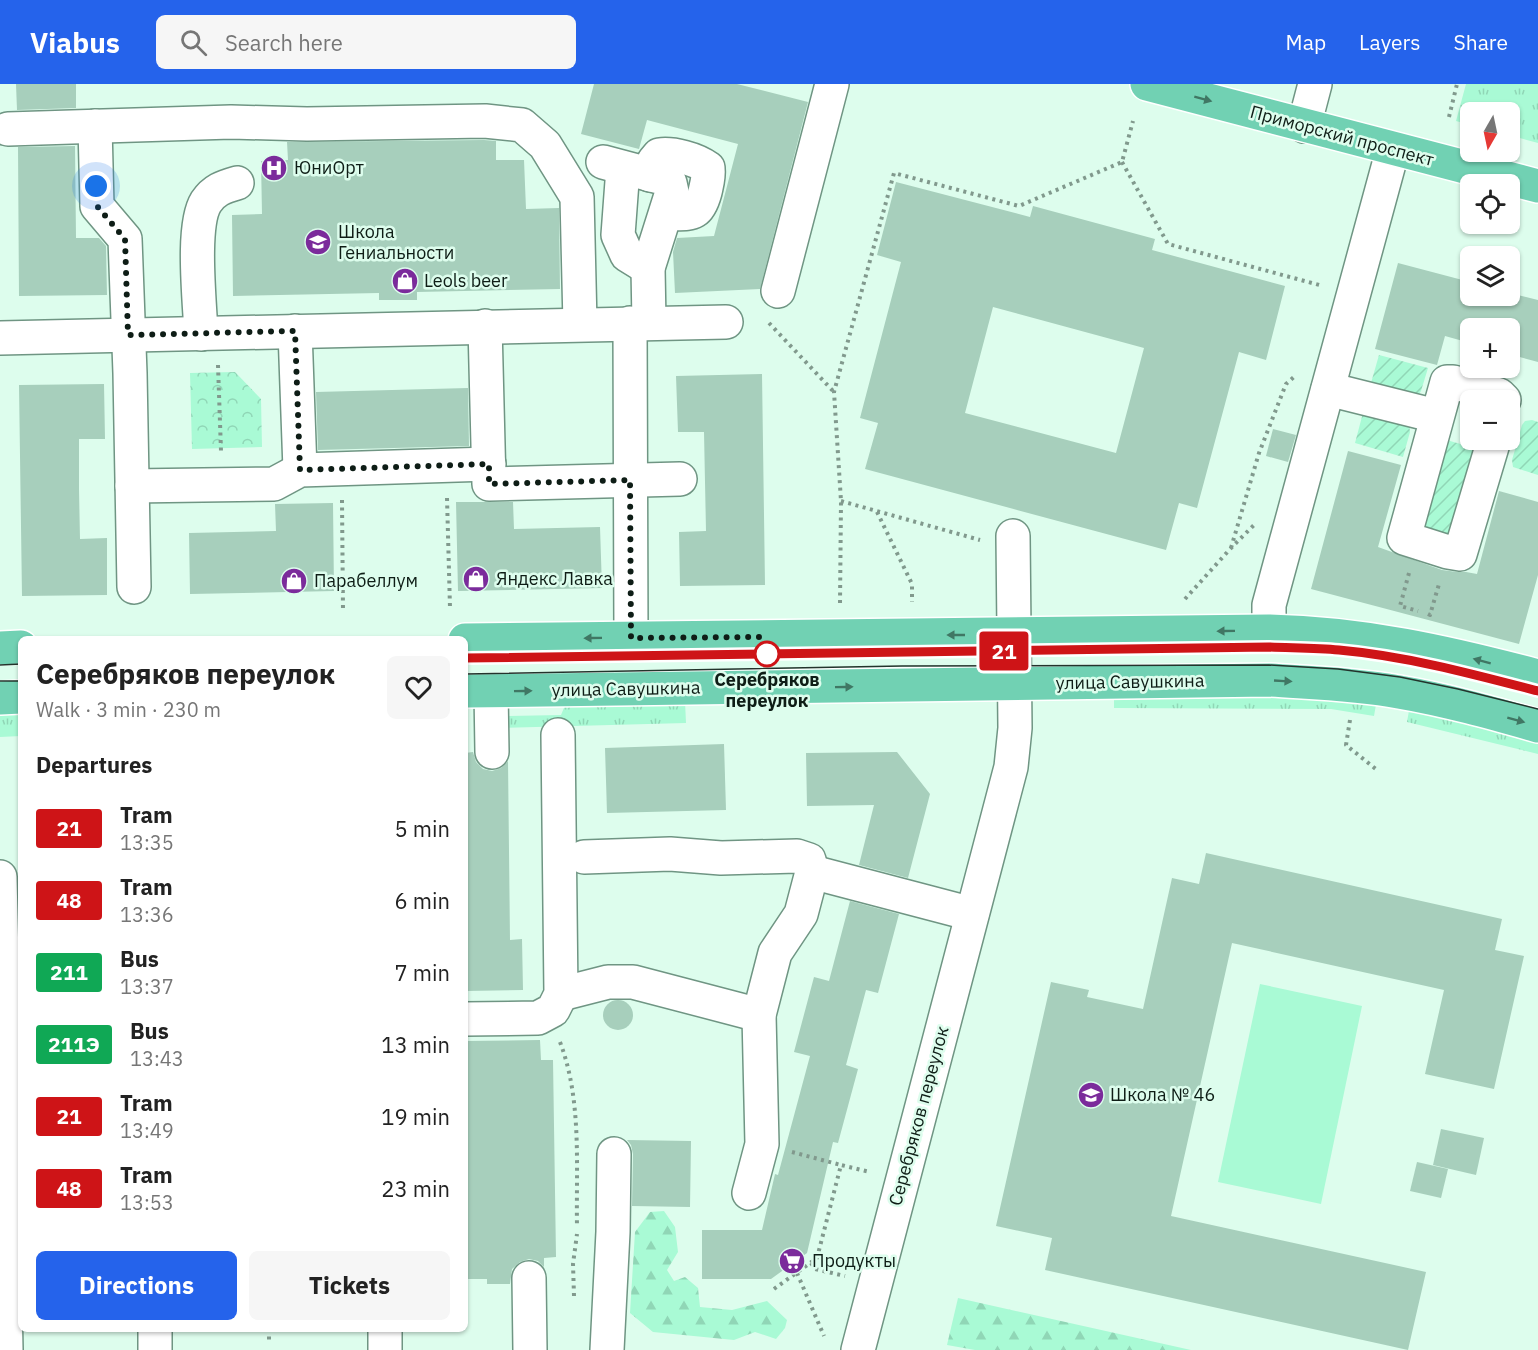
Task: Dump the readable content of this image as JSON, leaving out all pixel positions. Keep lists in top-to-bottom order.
{
  "streets": {
    "main road": ["Приморский проспект", "улица Савушкина"],
    "street": ["Серебряков переулок"]
  },
  "crossings": [
    ["улица Савушкина", "Серебряков переулок"]
  ],
  "one_way": ["Приморский проспект"],
  "places": {
    "hospital": ["ЮниОрт"],
    "school or university": ["Школа Гениальности", "Школа № 46"],
    "shop": ["Leols beer", "Яндекс Лавка", "Парабеллум"],
    "other": ["Серебряков переулок"],
    "supermarket": ["Продукты"]
  },
  "lines": ["tram line 21"],
  "north": "bottom",
  "page": {
    "header": "Viabus",
    "search": "Search here",
    "nav": ["Map", "Layers", "Share"],
    "on_map": "21",
    "map_buttons": ["+", "−"],
    "heading": [
      ["Серебряков переулок", "Walk · 3 min · 230 m"],
      "Departures"
    ],
    "list": [
      {
        "mark": "21",
        "name": "Tram",
        "note": "13:35",
        "value": "5 min"
      },
      {
        "mark": "48",
        "name": "Tram",
        "note": "13:36",
        "value": "6 min"
      },
      {
        "mark": "211",
        "name": "Bus",
        "note": "13:37",
        "value": "7 min"
      },
      {
        "mark": "211Э",
        "name": "Bus",
        "note": "13:43",
        "value": "13 min"
      },
      {
        "mark": "21",
        "name": "Tram",
        "note": "13:49",
        "value": "19 min"
      },
      {
        "mark": "48",
        "name": "Tram",
        "note": "13:53",
        "value": "23 min"
      }
    ],
    "buttons": ["Directions", "Tickets"]
  }
}
